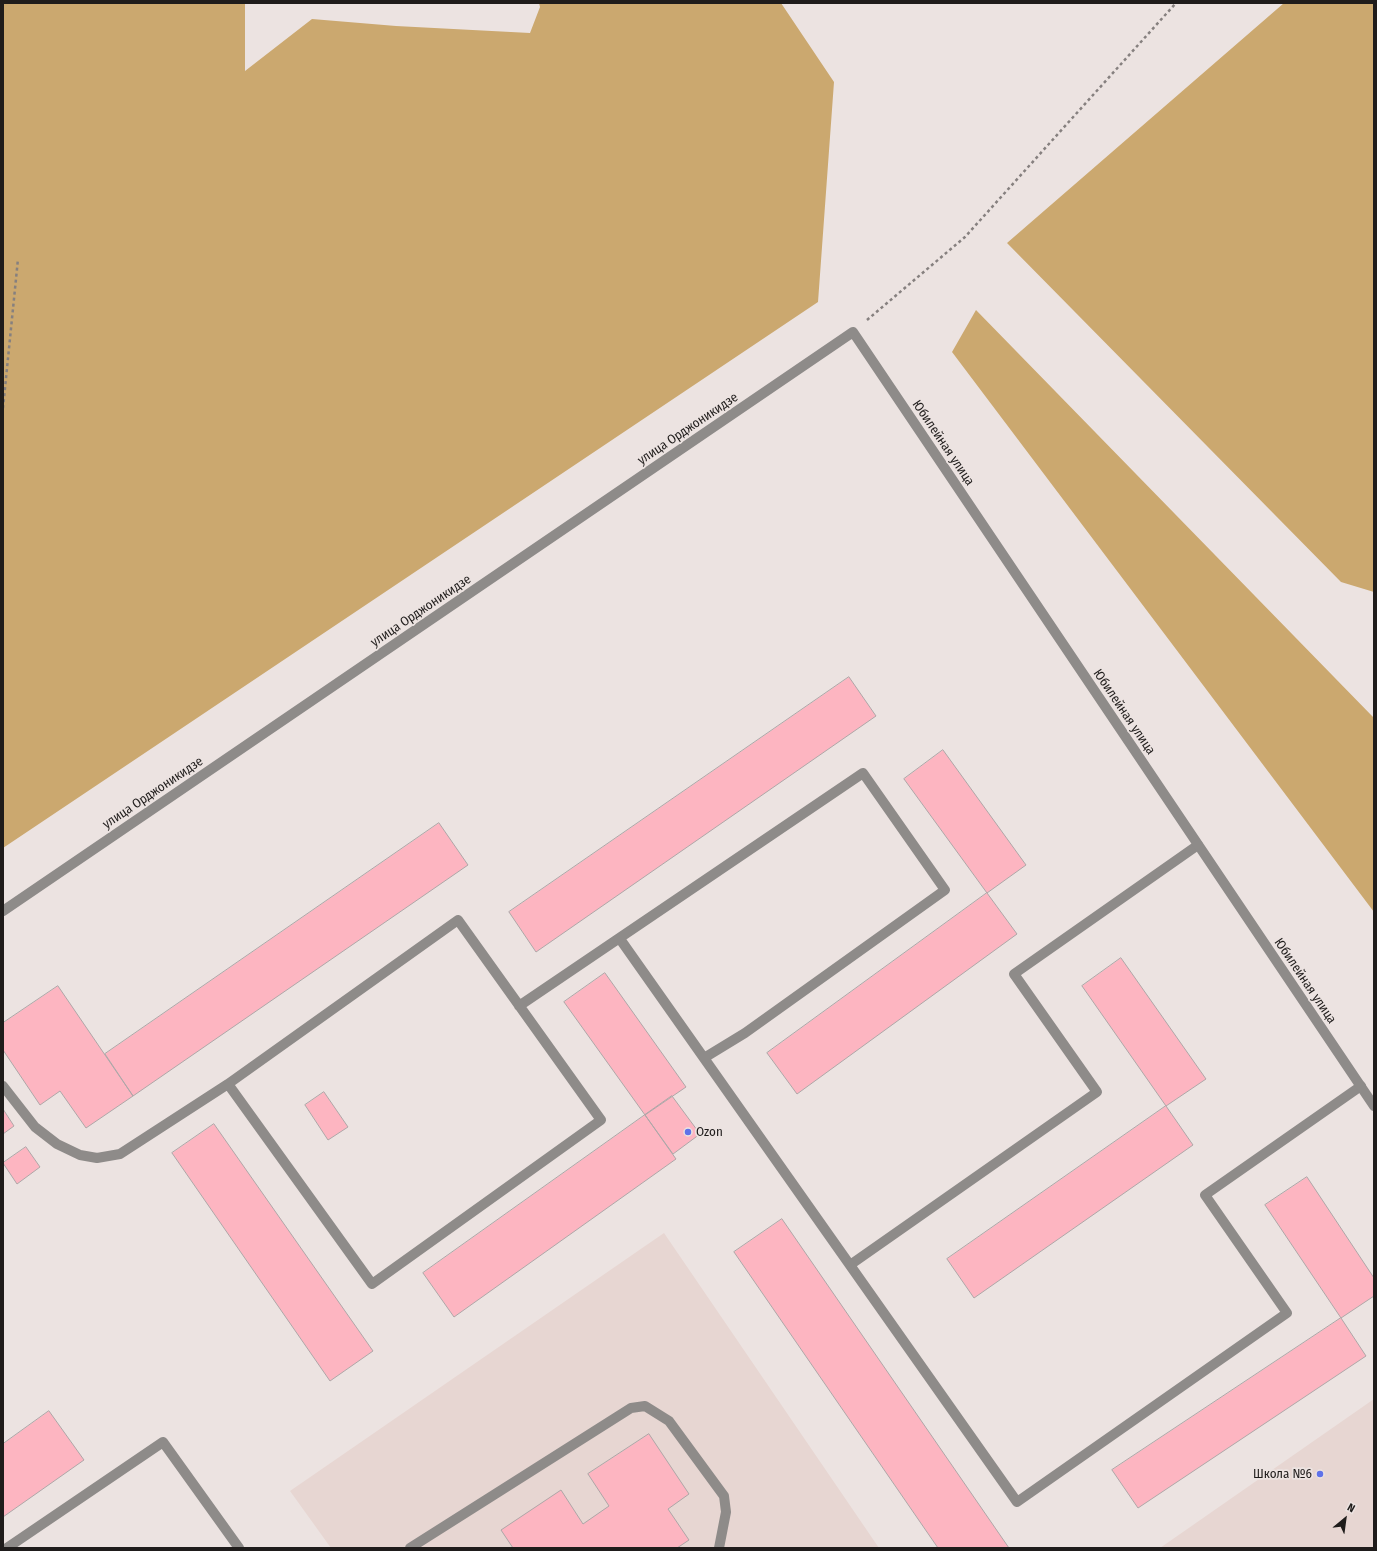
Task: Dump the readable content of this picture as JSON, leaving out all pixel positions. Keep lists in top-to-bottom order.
{
  "streets": {
    "street": ["улица Орджоникидзе", "Юбилейная улица"]
  },
  "crossings": [
    ["улица Орджоникидзе", "Юбилейная улица"]
  ],
  "places": ["Ozon", "Школа №6"],
  "north": "top right"
}
